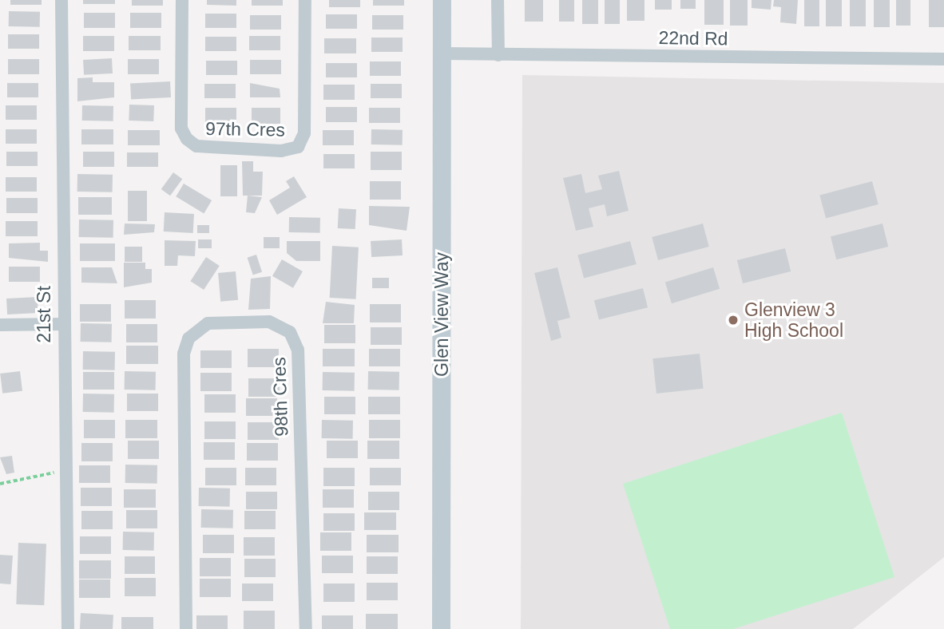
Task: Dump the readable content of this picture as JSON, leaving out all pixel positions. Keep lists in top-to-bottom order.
{
  "streets": {
    "street": [
      "22nd Rd",
      "97th Cres",
      "21st St",
      "Glen View Way",
      "98th Cres"
    ]
  },
  "crossings": [
    ["22nd Rd", "Glen View Way"]
  ],
  "places": ["Glenview 3 High School"]
}
